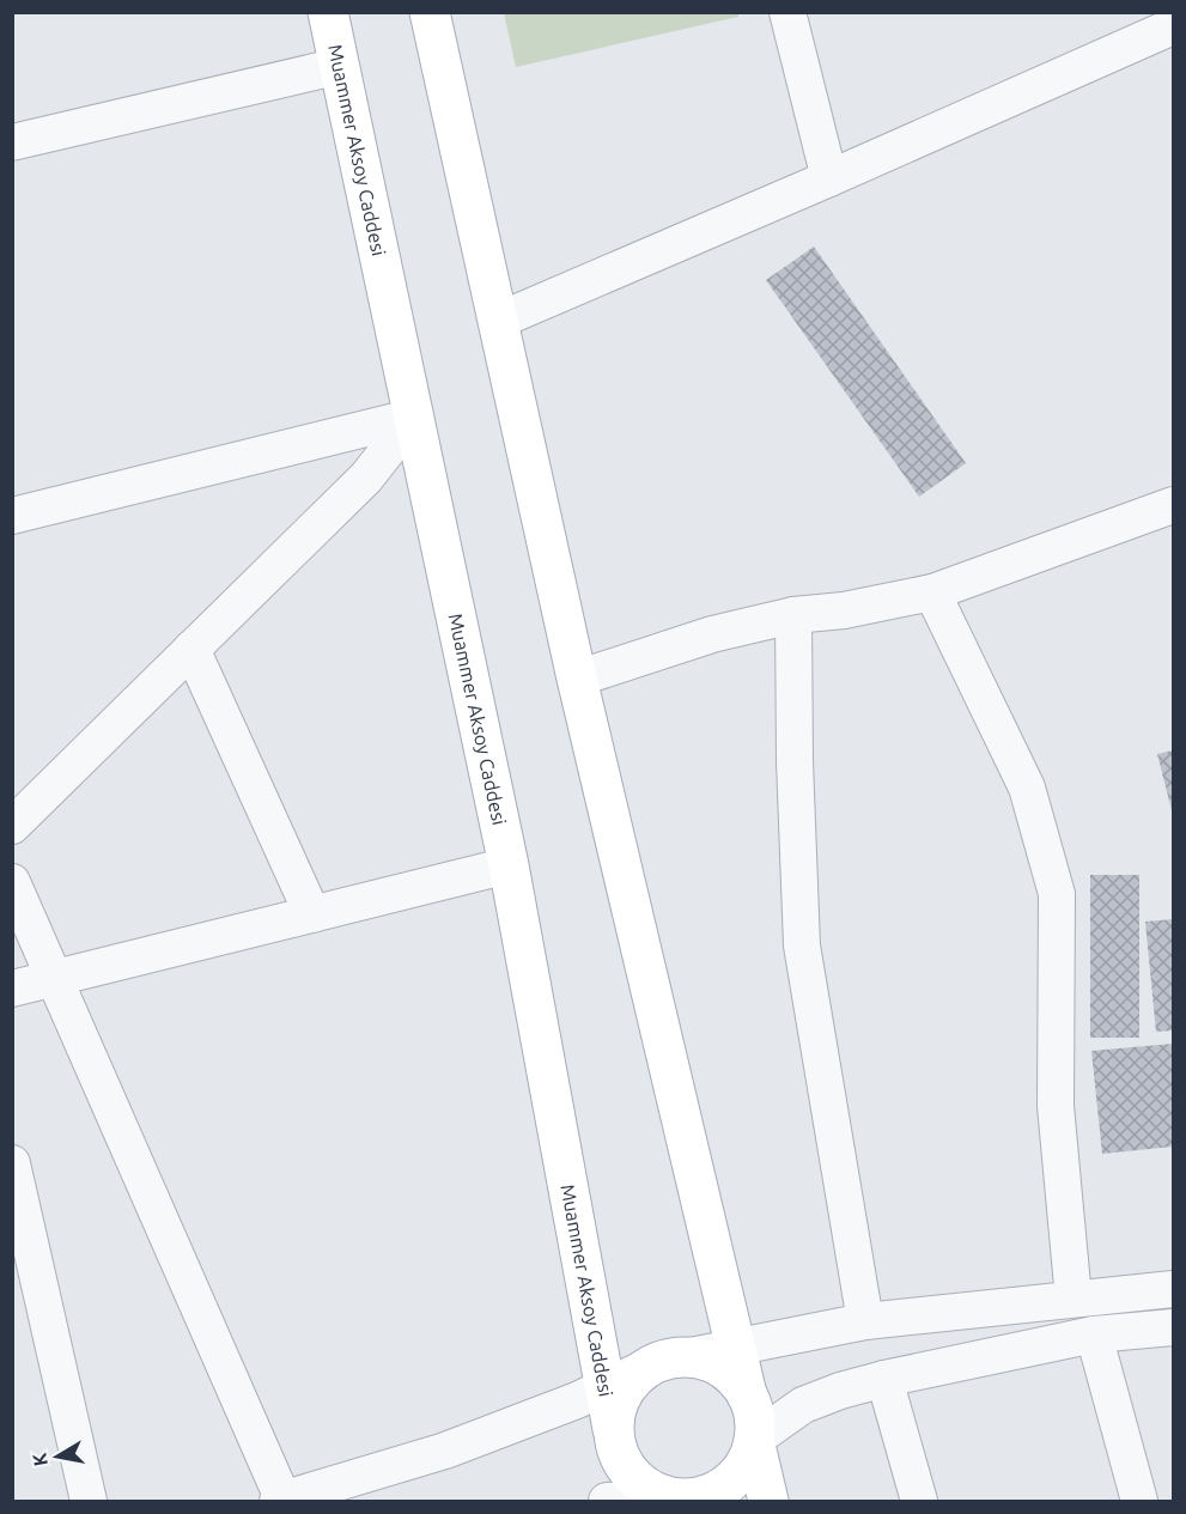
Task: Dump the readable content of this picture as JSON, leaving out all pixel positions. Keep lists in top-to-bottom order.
{
  "streets": {
    "main road": ["Muammer Aksoy Caddesi"]
  },
  "north": "left"
}
